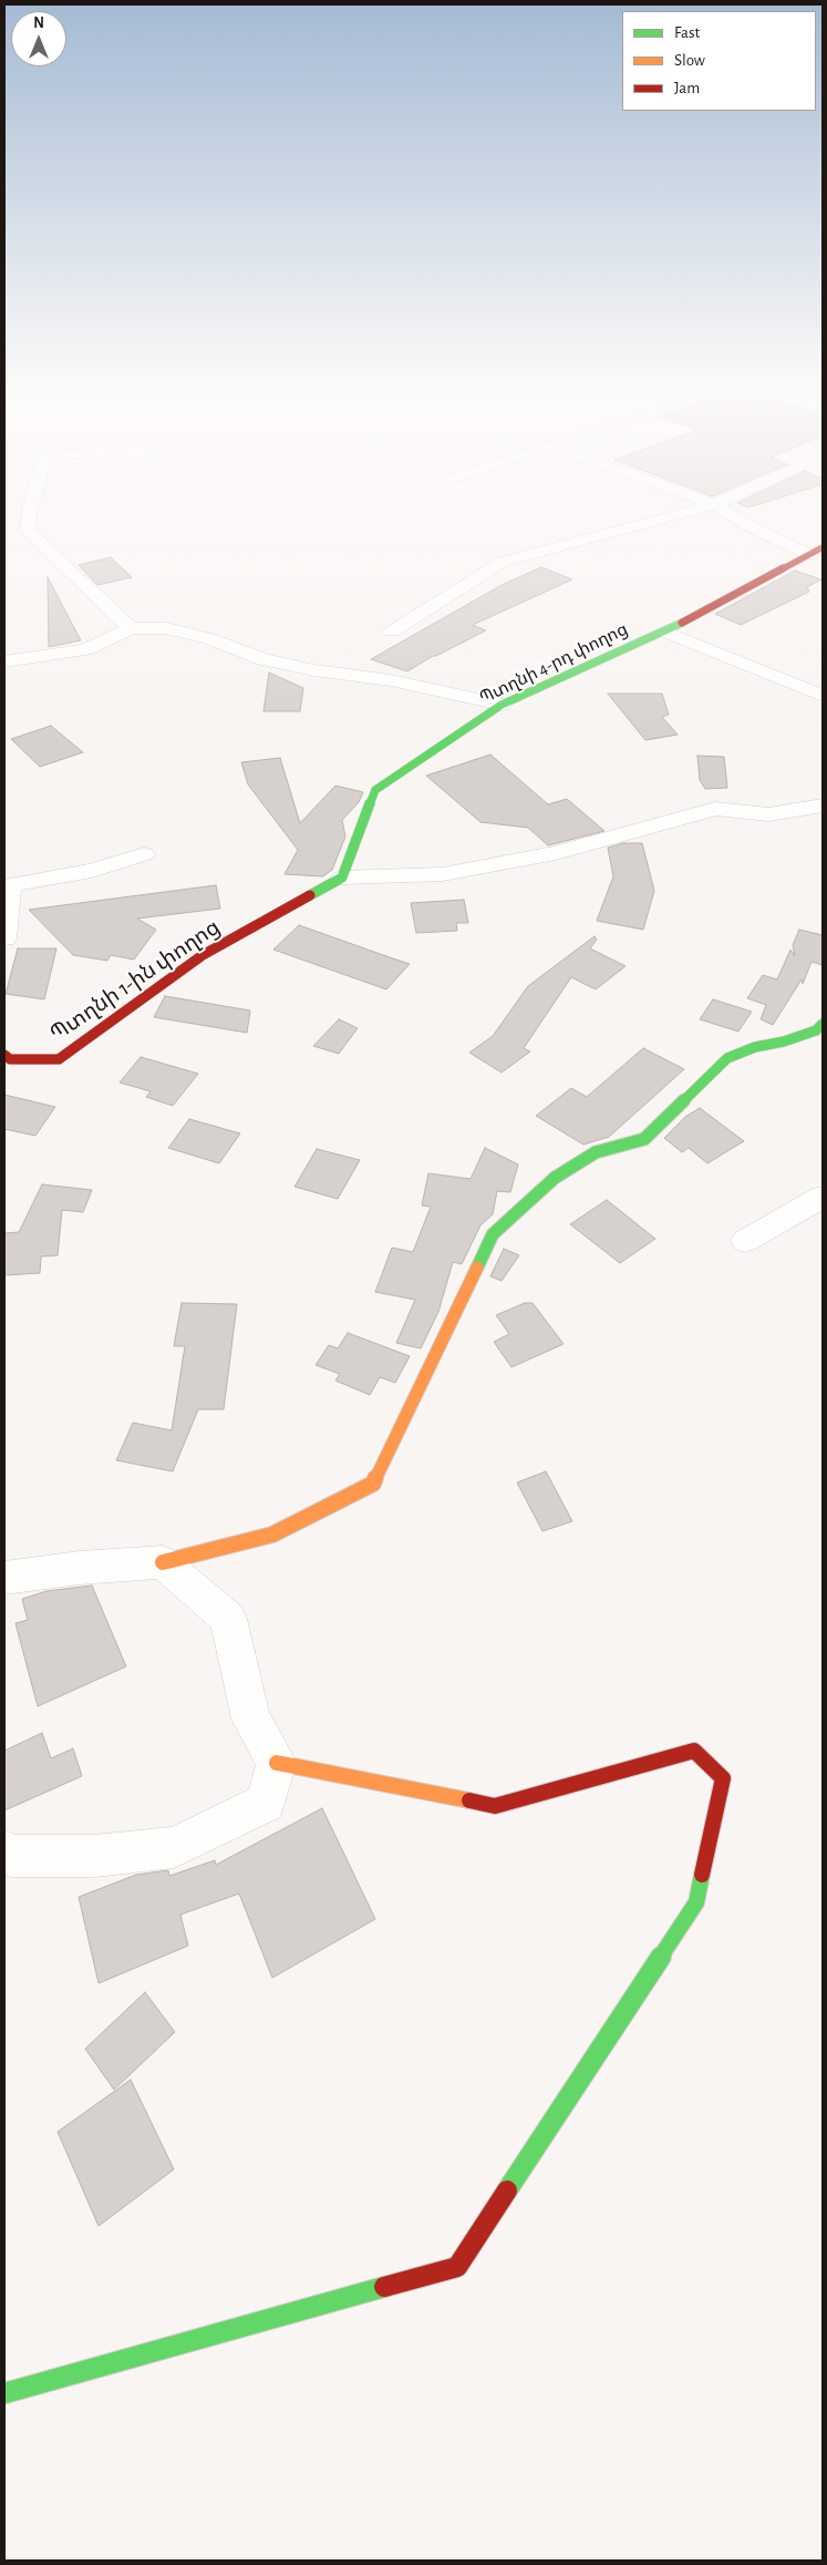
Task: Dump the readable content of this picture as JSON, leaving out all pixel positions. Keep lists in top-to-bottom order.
{
  "streets": {
    "street": ["Պտղնի 4-րդ փողոց", "Պտղնի 1-ին փողոց"]
  },
  "crossings": [
    ["Պտղնի 4-րդ փողոց", "Պտղնի 1-ին փողոց"]
  ],
  "legend": ["Fast", "Slow", "Jam"],
  "north": "top"
}
